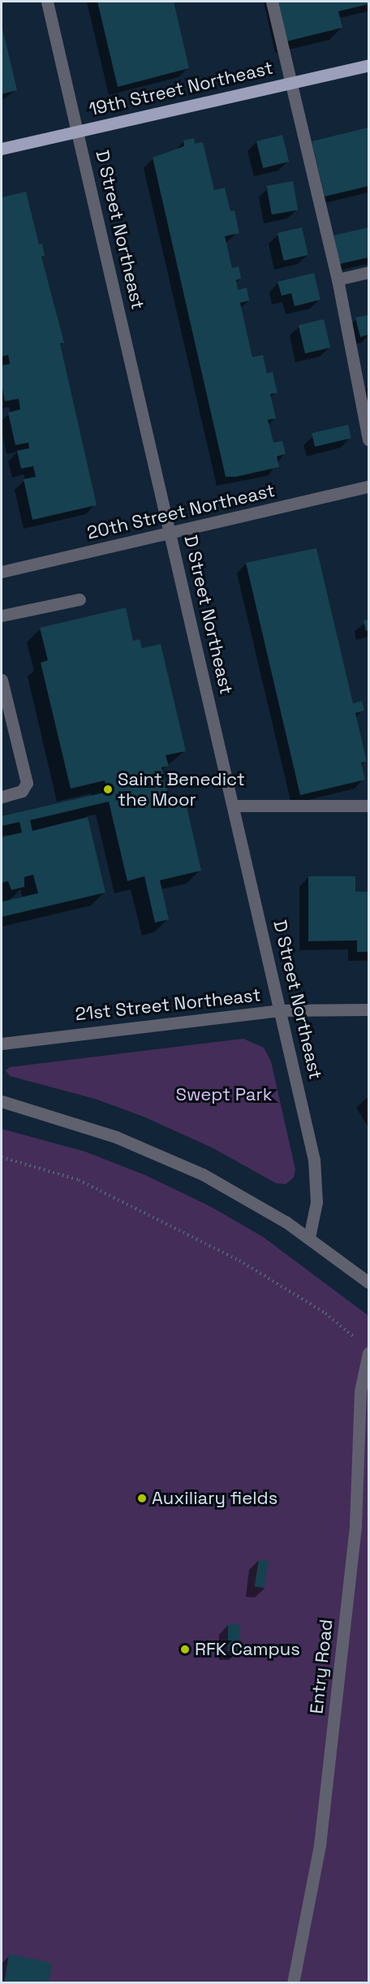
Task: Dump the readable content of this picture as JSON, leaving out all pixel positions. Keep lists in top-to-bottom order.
{
  "streets": {
    "main road": ["19th Street Northeast"],
    "street": [
      "D Street Northeast",
      "20th Street Northeast",
      "21st Street Northeast",
      "Entry Road"
    ]
  },
  "crossings": [
    ["19th Street Northeast", "D Street Northeast"],
    ["D Street Northeast", "20th Street Northeast"],
    ["D Street Northeast", "21st Street Northeast"]
  ],
  "parks": ["Swept Park"],
  "places": ["Saint Benedict the Moor", "Auxiliary fields", "RFK Campus"]
}
